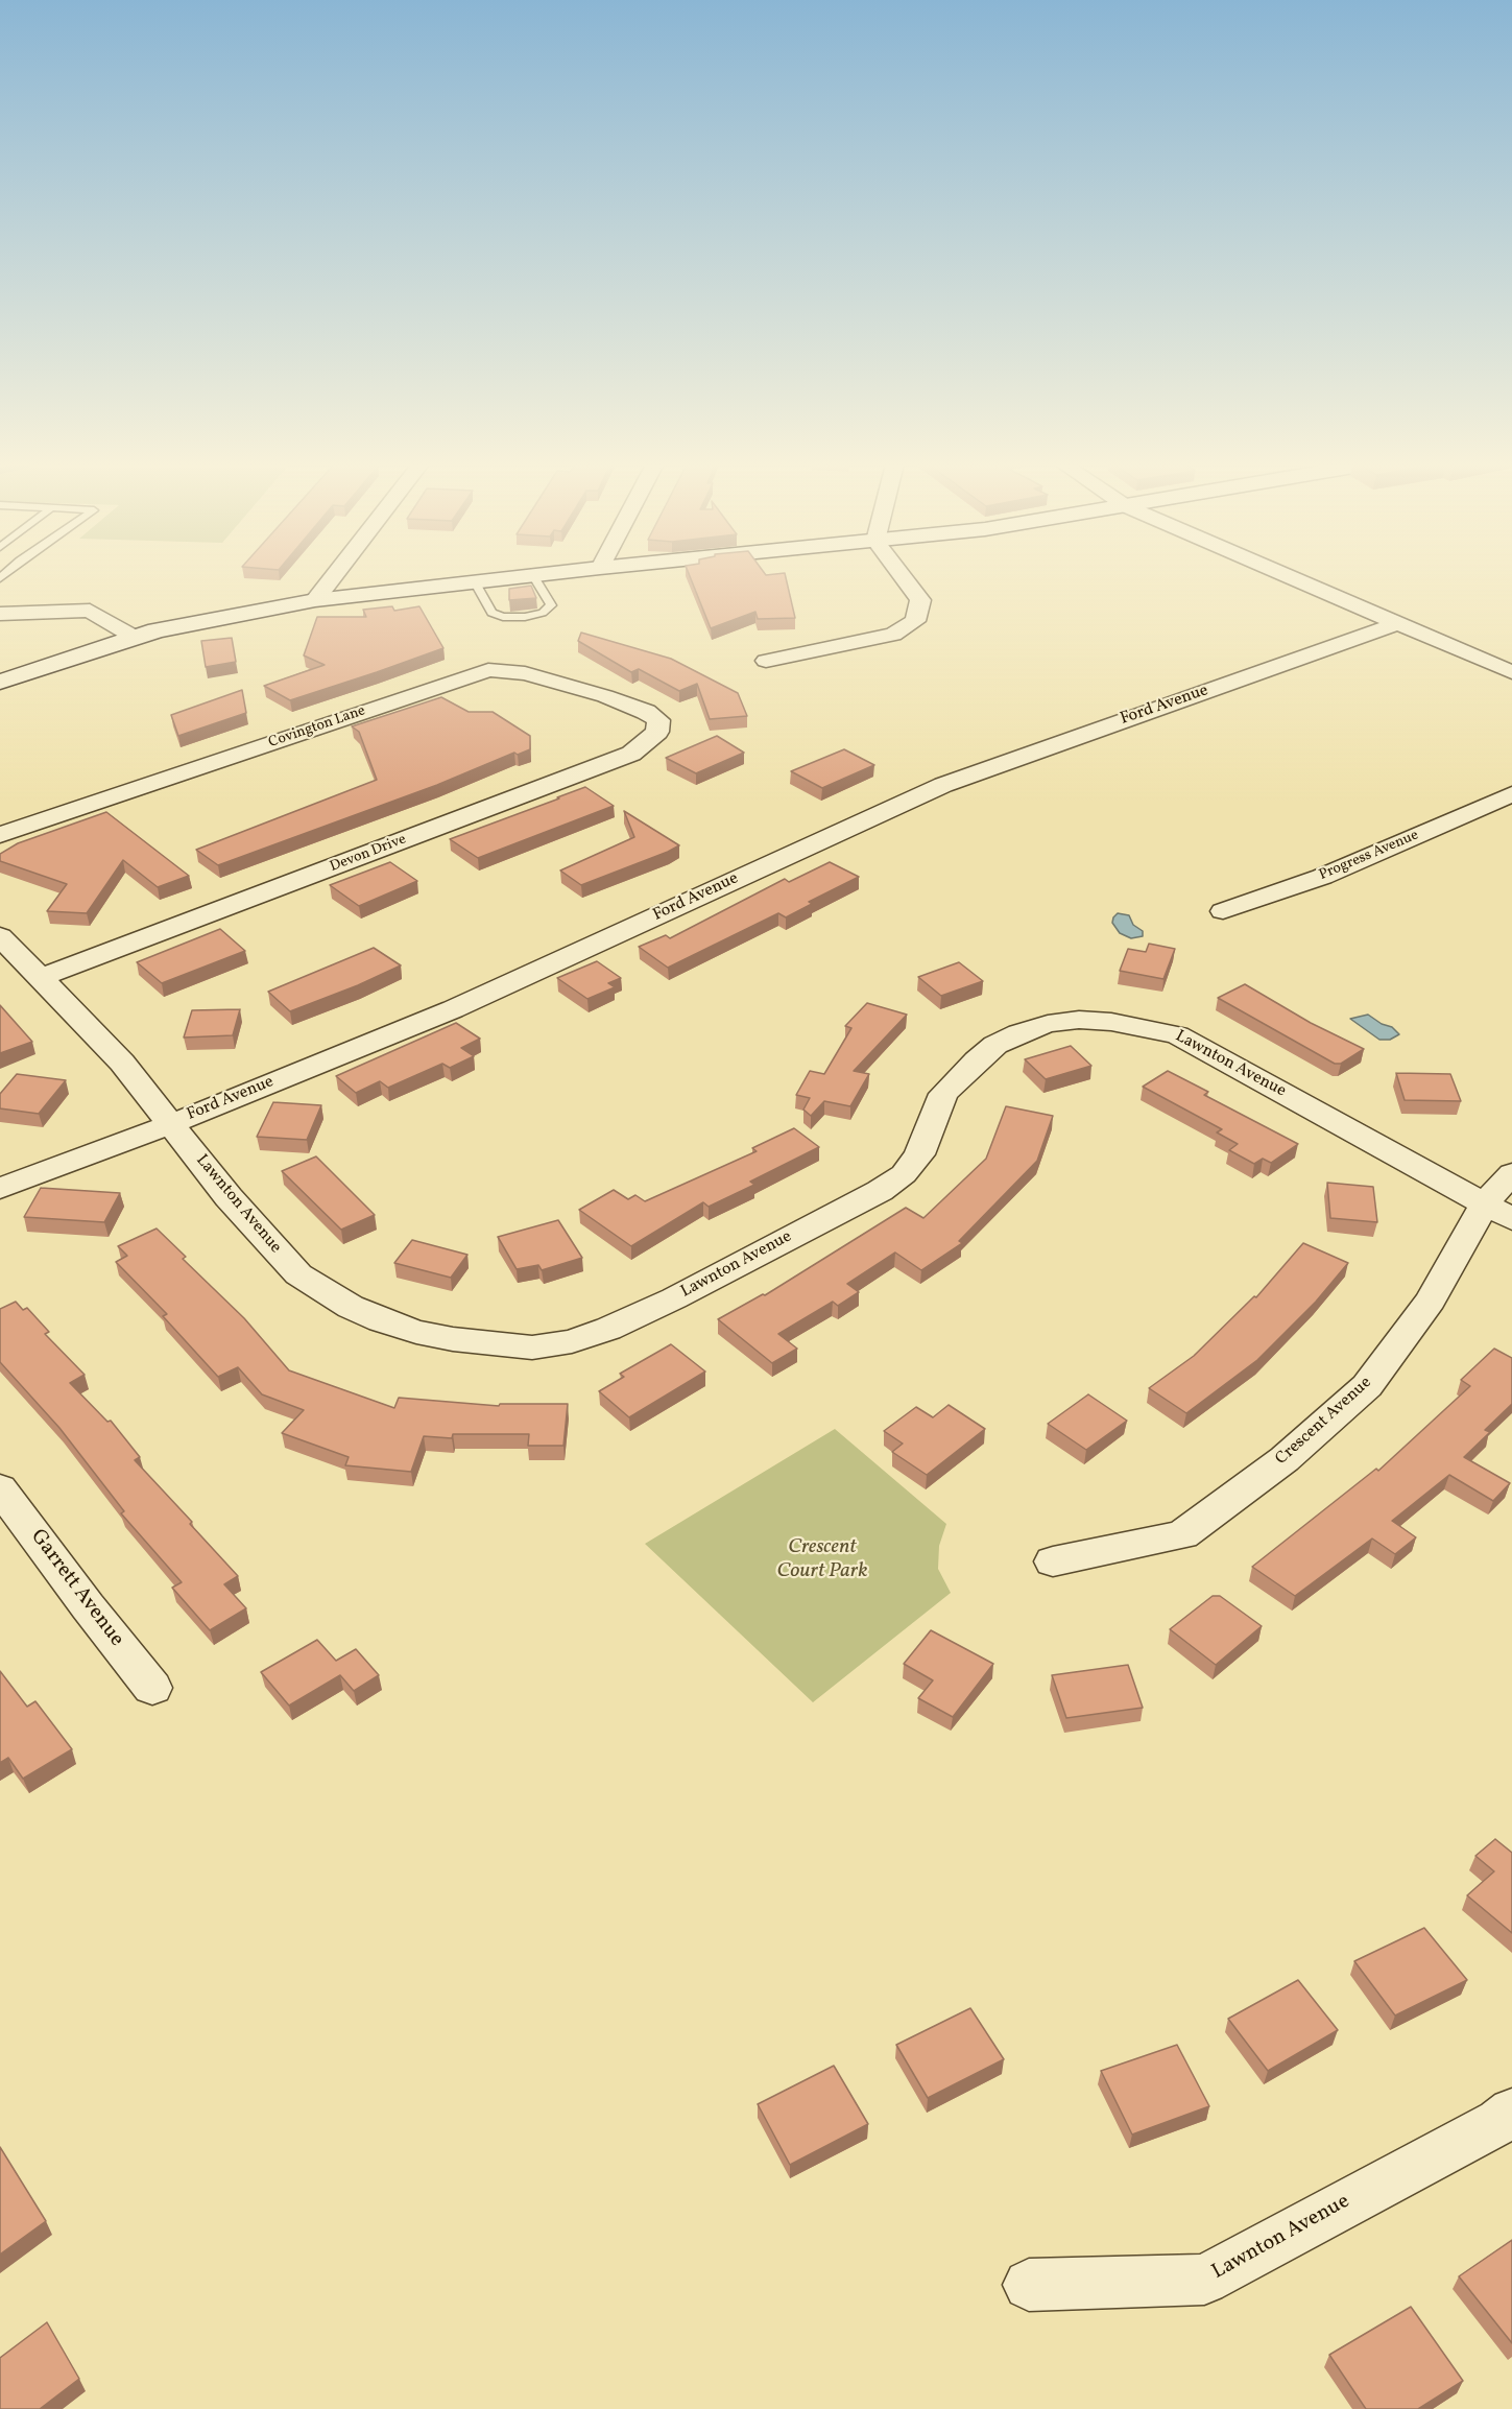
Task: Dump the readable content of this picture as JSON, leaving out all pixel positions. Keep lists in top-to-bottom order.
{
  "streets": {
    "street": [
      "Ford Avenue",
      "Covington Lane",
      "Devon Drive",
      "Progress Avenue",
      "Lawnton Avenue",
      "Crescent Avenue",
      "Garrett Avenue"
    ]
  },
  "crossings": [
    ["Ford Avenue", "Lawnton Avenue"],
    ["Covington Lane", "Devon Drive"],
    ["Devon Drive", "Lawnton Avenue"],
    ["Lawnton Avenue", "Crescent Avenue"]
  ],
  "parks": ["Crescent Court Park"]
}
